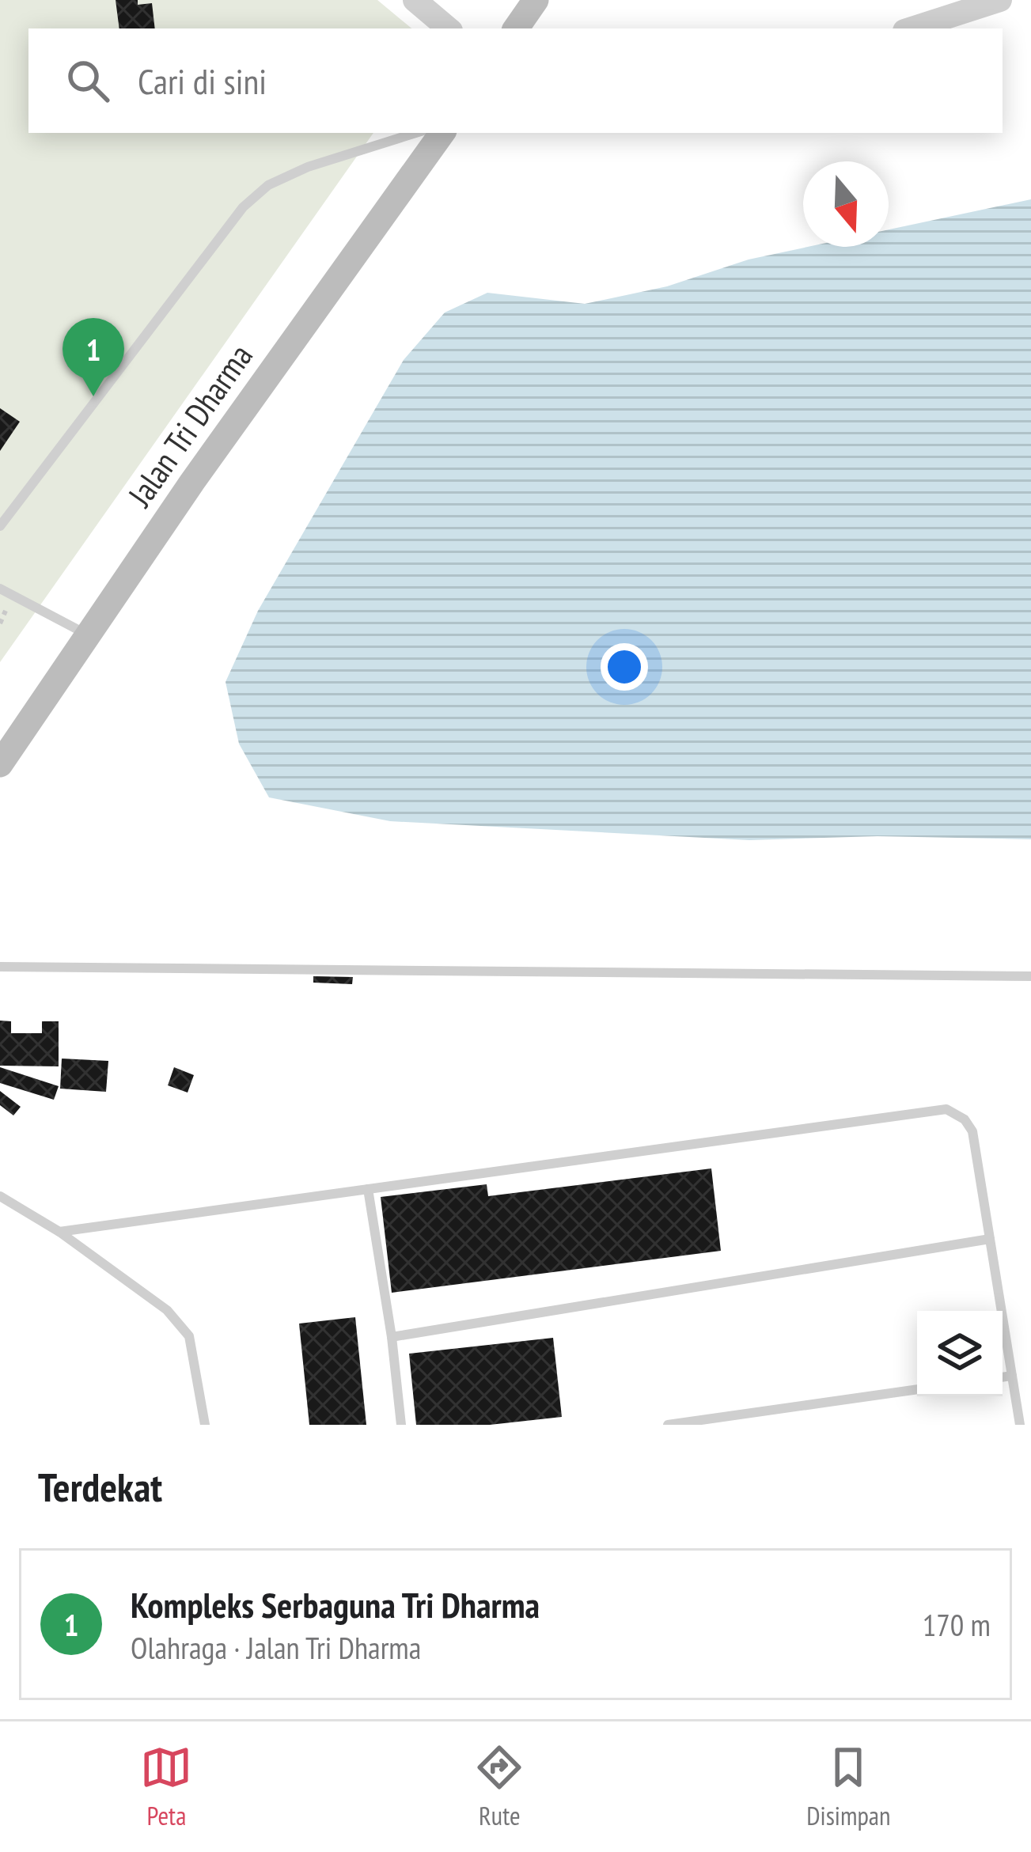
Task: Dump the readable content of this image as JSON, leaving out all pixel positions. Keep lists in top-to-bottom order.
{
  "streets": {
    "main road": ["Jalan Tri Dharma"]
  },
  "north": "bottom",
  "page": {
    "search": "Cari di sini",
    "pins": "1",
    "heading": "Terdekat",
    "list": [
      {
        "mark": "1",
        "name": "Kompleks Serbaguna Tri Dharma",
        "note": "Olahraga · Jalan Tri Dharma",
        "value": "170 m"
      }
    ],
    "nav": ["Peta", "Rute", "Disimpan"]
  }
}
